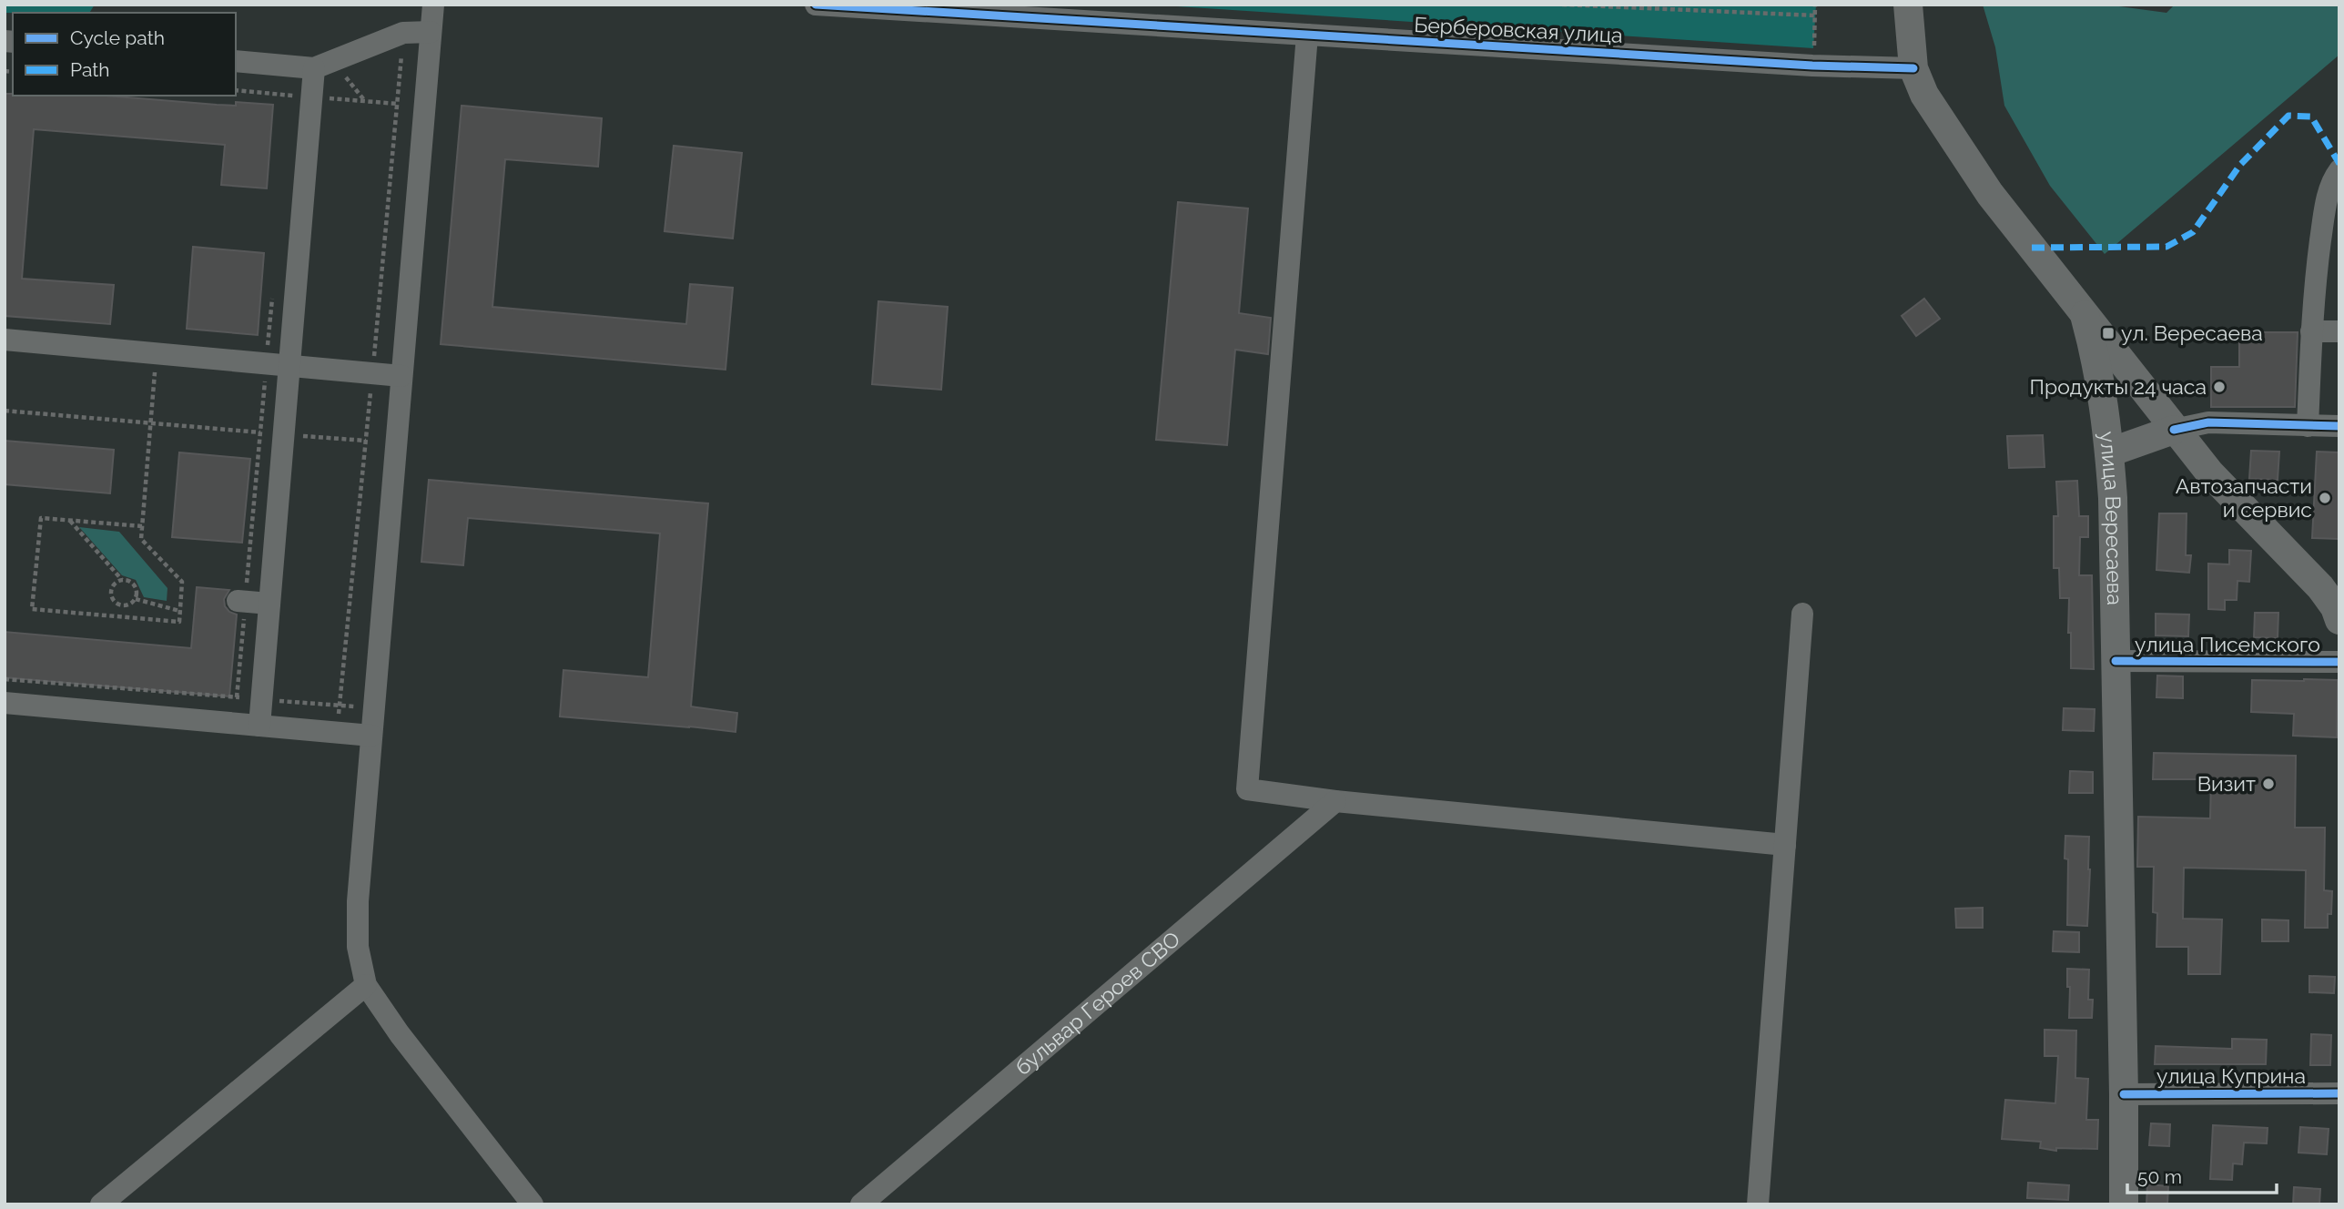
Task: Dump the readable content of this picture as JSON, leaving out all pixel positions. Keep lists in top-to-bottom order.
{
  "streets": {
    "main road": ["улица Вересаева"],
    "street": [
      "Берберовская улица",
      "улица Писемского",
      "бульвар Героев СВО",
      "улица Куприна"
    ]
  },
  "crossings": [
    ["Берберовская улица", "улица Вересаева"],
    ["улица Вересаева", "улица Писемского"],
    ["улица Вересаева", "улица Куприна"]
  ],
  "places": {
    "transit": ["ул. Вересаева"],
    "other": ["Продукты 24 часа", "Автозапчасти и сервис", "Визит"]
  },
  "legend": ["Cycle path", "Path"],
  "scale_bar": "50 m"
}
